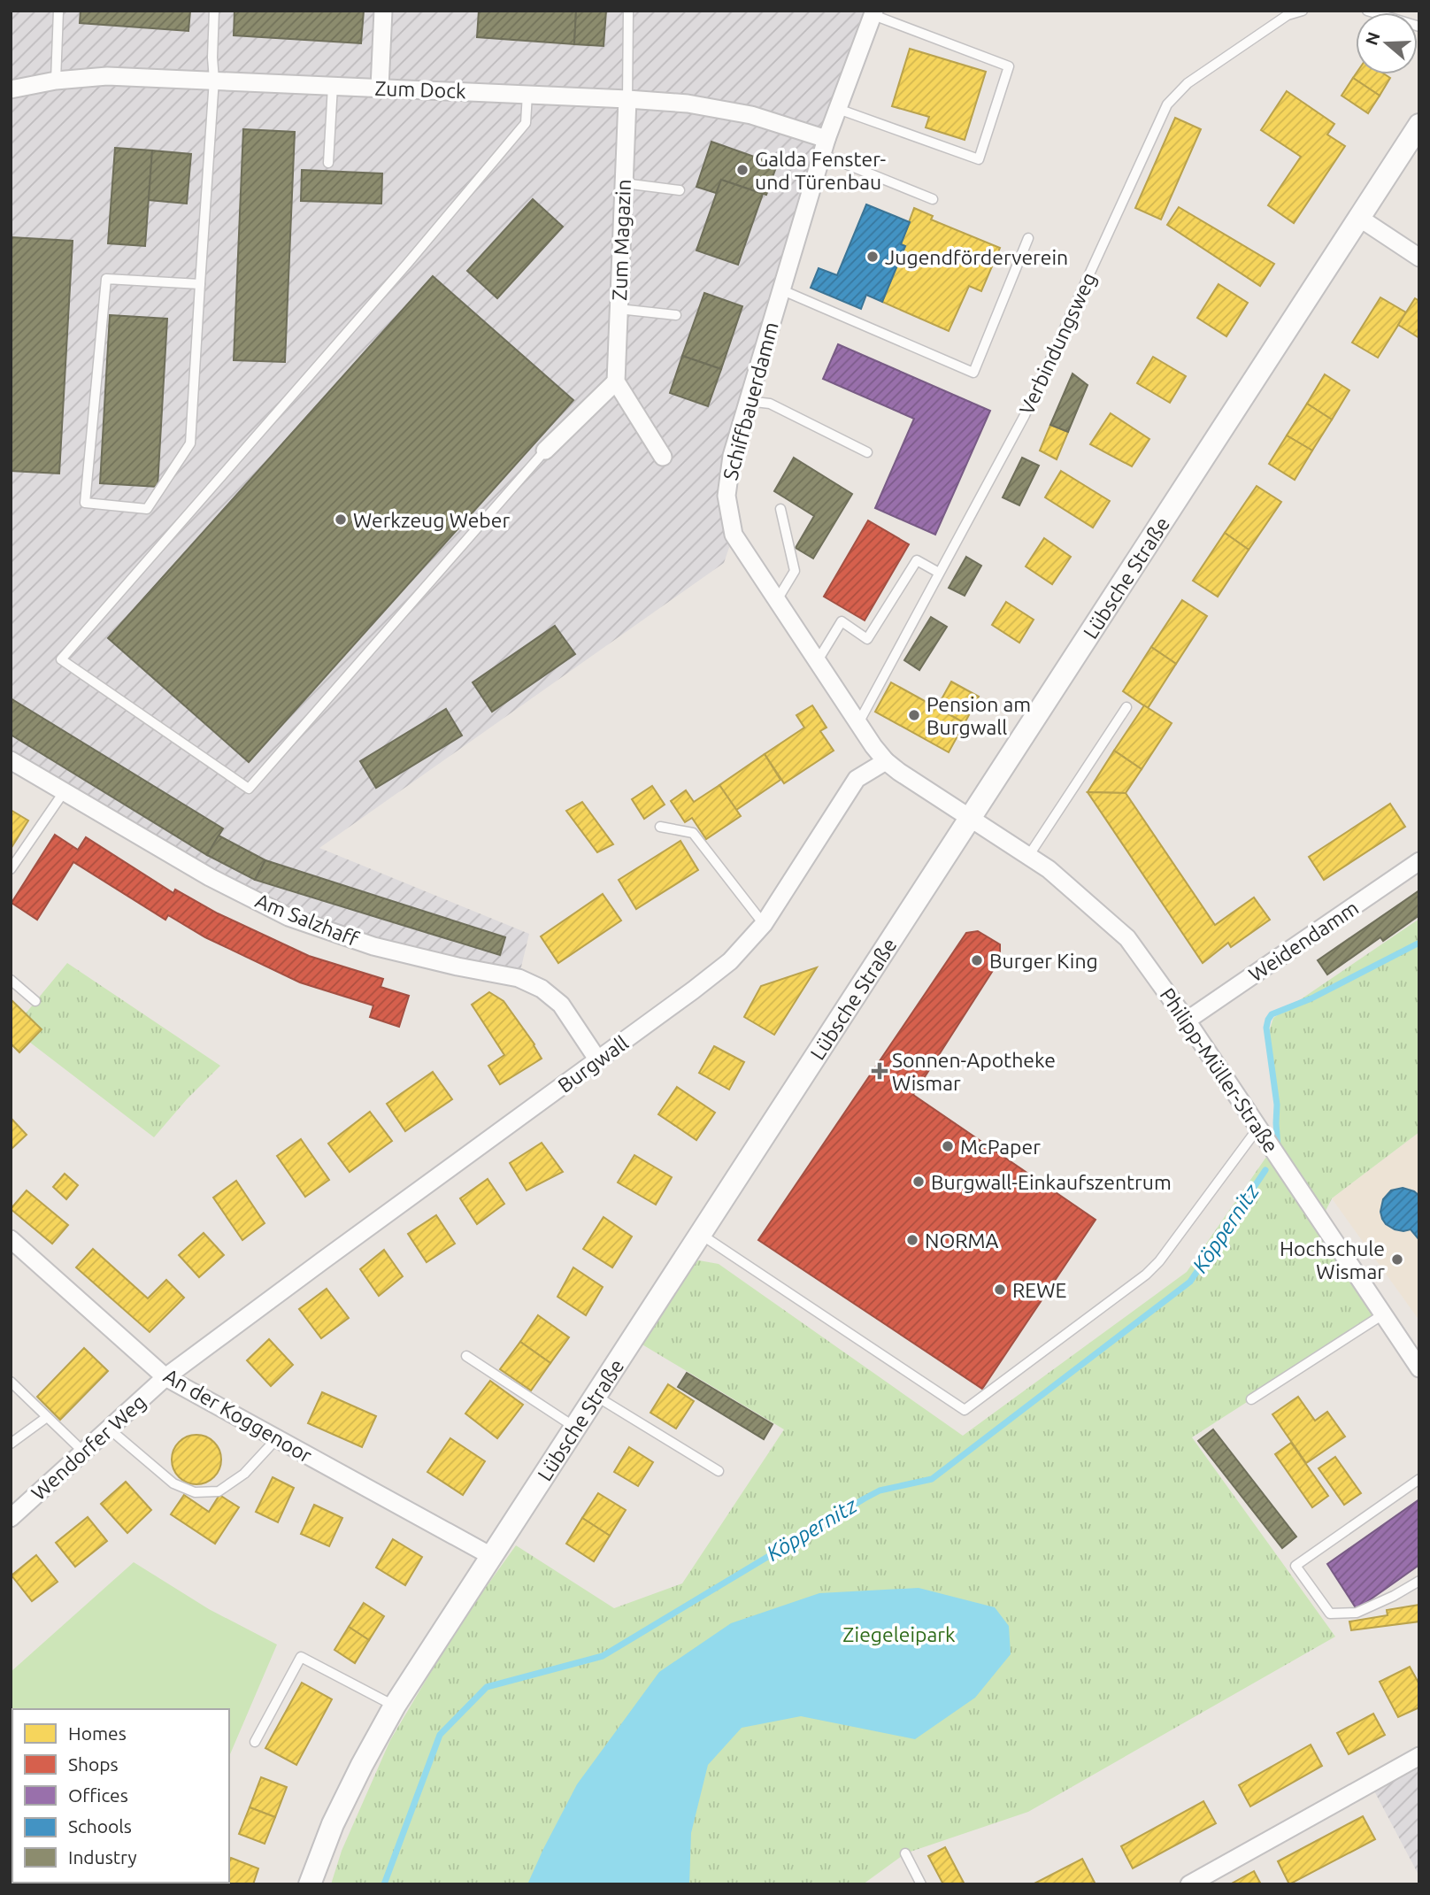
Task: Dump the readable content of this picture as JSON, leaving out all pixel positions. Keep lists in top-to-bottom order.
{
  "streets": {
    "street": [
      "Zum Dock",
      "Zum Magazin",
      "Schiffbauerdamm",
      "Lübsche Straße",
      "Am Salzhaff",
      "Weidendamm",
      "Burgwall",
      "Philipp-Müller-Straße",
      "An der Koggenoor",
      "Wendorfer Weg"
    ],
    "lane": ["Verbindungsweg"]
  },
  "crossings": [
    ["Zum Dock", "Zum Magazin"],
    ["Zum Dock", "Schiffbauerdamm"],
    ["Verbindungsweg", "Schiffbauerdamm"],
    ["Schiffbauerdamm", "Burgwall"],
    ["Lübsche Straße", "Philipp-Müller-Straße"],
    ["Lübsche Straße", "An der Koggenoor"],
    ["Am Salzhaff", "Burgwall"],
    ["Weidendamm", "Philipp-Müller-Straße"],
    ["Burgwall", "An der Koggenoor"],
    ["Burgwall", "Wendorfer Weg"],
    ["An der Koggenoor", "Wendorfer Weg"]
  ],
  "water": ["Köppernitz"],
  "parks": ["Ziegeleipark"],
  "places": {
    "other": [
      "Galda Fenster- und Türenbau",
      "Jugendförderverein",
      "Werkzeug Weber",
      "Pension am Burgwall",
      "Burger King",
      "McPaper",
      "Burgwall-Einkaufszentrum",
      "NORMA",
      "Hochschule Wismar",
      "REWE"
    ],
    "health": ["Sonnen-Apotheke Wismar"]
  },
  "legend": [
    "Homes",
    "Shops",
    "Offices",
    "Schools",
    "Industry"
  ],
  "north": "left"
}
